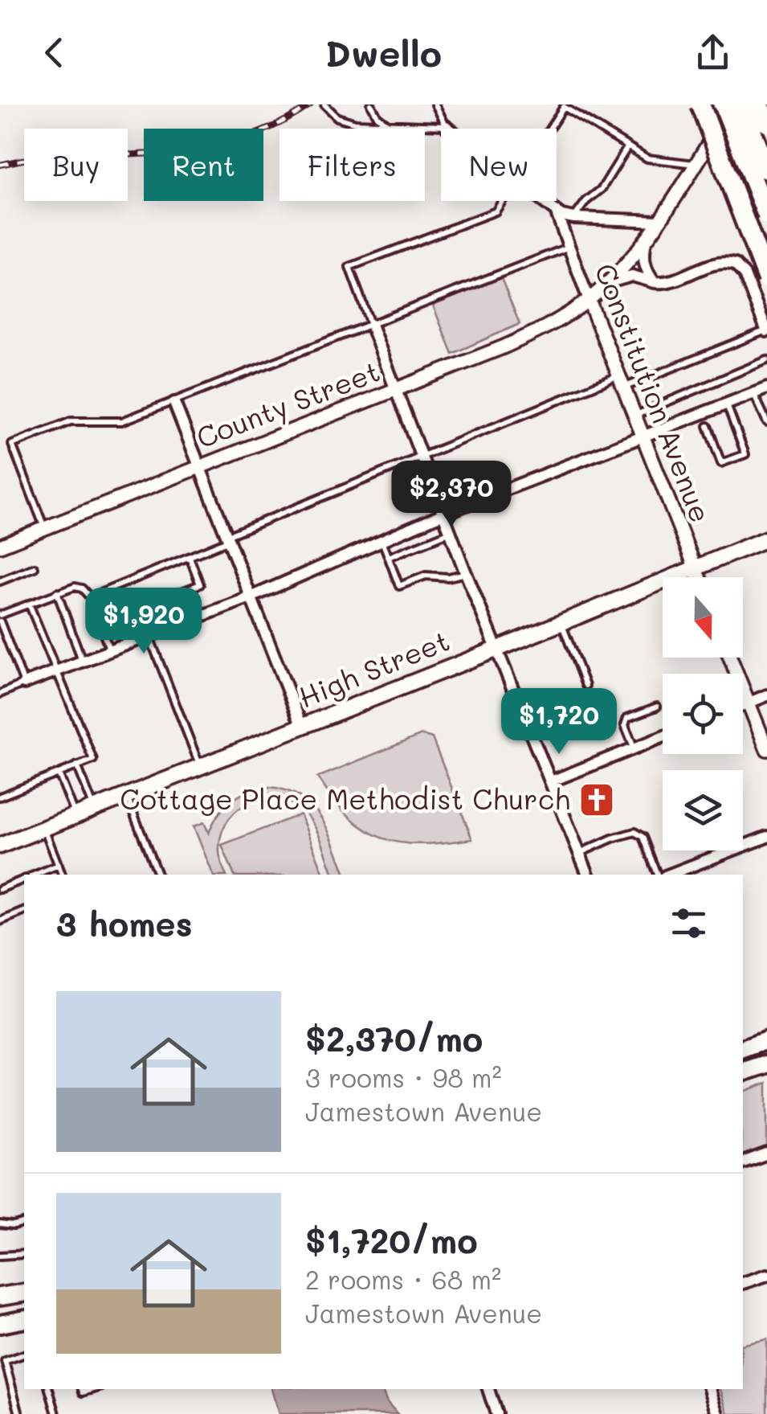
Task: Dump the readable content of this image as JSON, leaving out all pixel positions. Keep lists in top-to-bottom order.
{
  "streets": {
    "main road": ["High Street"],
    "street": ["Constitution Avenue", "County Street"]
  },
  "crossings": [
    ["Constitution Avenue", "County Street"],
    ["Constitution Avenue", "High Street"]
  ],
  "places": {
    "church": ["Cottage Place Methodist Church"]
  },
  "north": "bottom",
  "page": {
    "header": "Dwello",
    "chip": [
      "Buy",
      "Rent",
      "Filters",
      "New"
    ],
    "price": ["$2,370", "$1,920", "$1,720"],
    "heading": "3 homes",
    "list": [
      {
        "name": "$2,370/mo",
        "note": "3 rooms · 98 m² · Jamestown Avenue"
      },
      {
        "name": "$1,720/mo",
        "note": "2 rooms · 68 m² · Jamestown Avenue"
      }
    ]
  }
}
